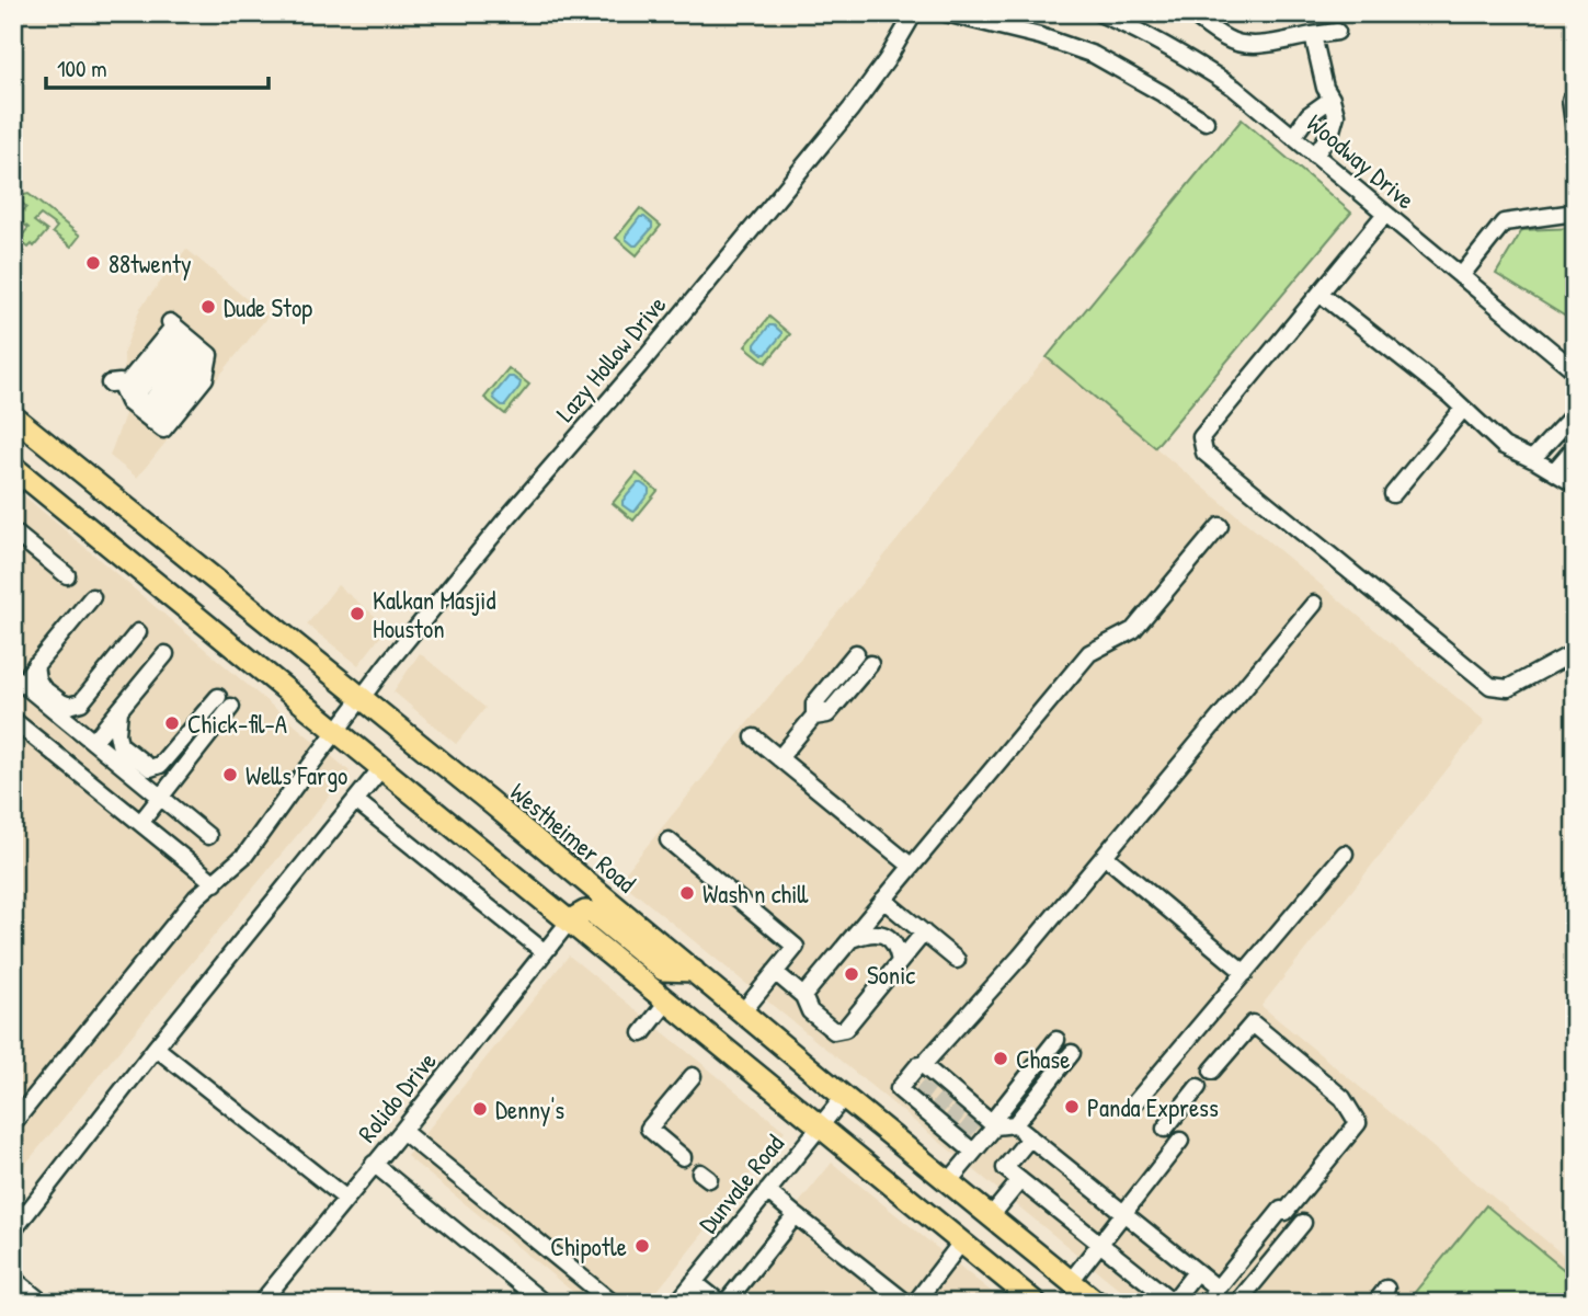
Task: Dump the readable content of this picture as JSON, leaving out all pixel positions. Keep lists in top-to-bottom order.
{
  "streets": {
    "main road": ["Westheimer Road"],
    "street": [
      "Woodway Drive",
      "Lazy Hollow Drive",
      "Rolido Drive",
      "Dunvale Road"
    ]
  },
  "crossings": [
    ["Lazy Hollow Drive", "Westheimer Road"],
    ["Westheimer Road", "Dunvale Road"]
  ],
  "places": [
    "88twenty",
    "Dude Stop",
    "Kalkan Masjid Houston",
    "Chick-fil-A",
    "Wells Fargo",
    "Wash n chill",
    "Sonic",
    "Chase",
    "Panda Express",
    "Denny's",
    "Chipotle"
  ],
  "scale_bar": "100 m"
}
